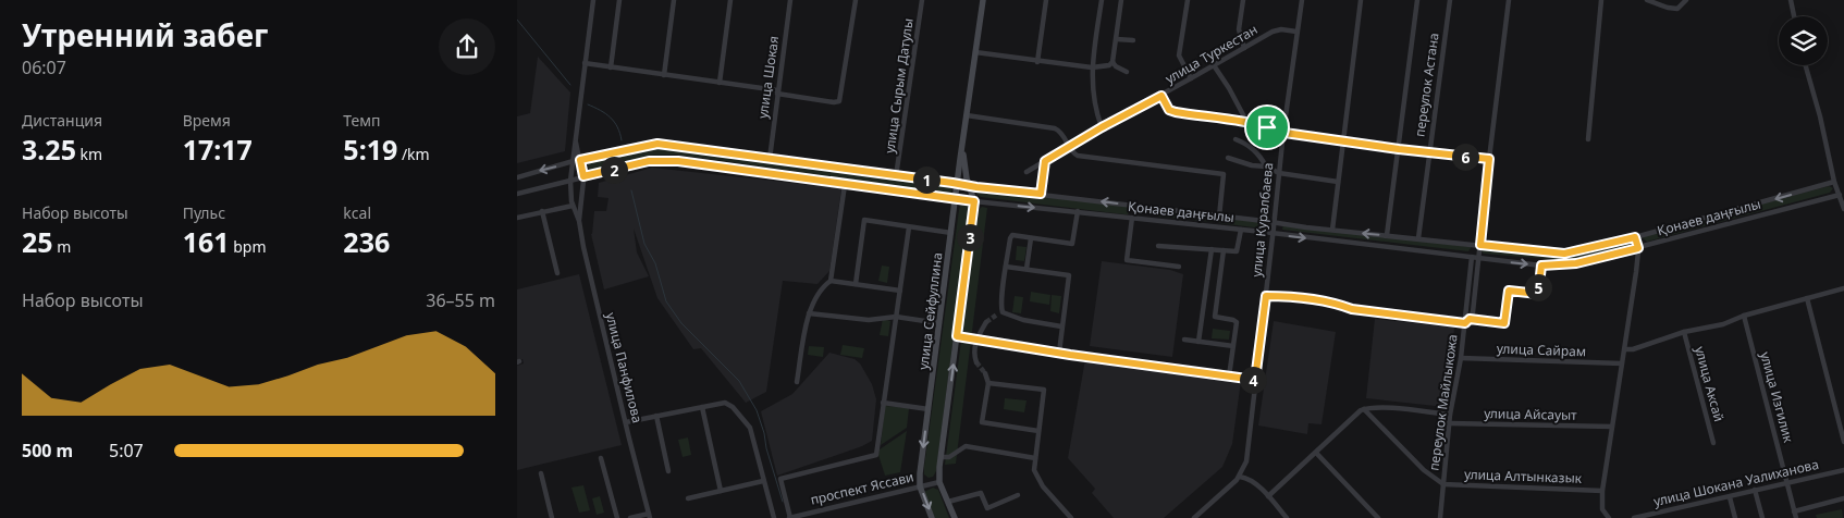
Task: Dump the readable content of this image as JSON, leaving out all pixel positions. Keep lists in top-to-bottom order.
{
  "streets": {
    "main road": ["Қонаев даңғылы", "улица Сейфуллина"],
    "street": [
      "улица Туркестан",
      "улица Шокая",
      "переулок Астана",
      "улица Сырым Датулы",
      "улица Куралбаева",
      "улица Сайрам",
      "улица Панфилова",
      "улица Аксай",
      "улица Изгилик",
      "переулок Майлыкожа",
      "улица Айсауыт",
      "улица Алтынказык",
      "улица Шокана Уалиханова",
      "проспект Яссави"
    ]
  },
  "crossings": [
    ["улица Туркестан", "улица Куралбаева"],
    ["улица Шокая", "Қонаев даңғылы"],
    ["переулок Астана", "Қонаев даңғылы"],
    ["улица Сырым Датулы", "Қонаев даңғылы"],
    ["Қонаев даңғылы", "улица Куралбаева"],
    ["Қонаев даңғылы", "улица Сейфуллина"],
    ["Қонаев даңғылы", "улица Панфилова"],
    ["Қонаев даңғылы", "переулок Майлыкожа"],
    ["улица Сейфуллина", "проспект Яссави"],
    ["улица Сайрам", "переулок Майлыкожа"],
    ["улица Изгилик", "улица Шокана Уалиханова"],
    ["переулок Майлыкожа", "улица Айсауыт"],
    ["переулок Майлыкожа", "улица Алтынказык"]
  ],
  "page": {
    "heading": ["Утренний забег", "06:07"],
    "stats": [
      ["Дистанция", "3.25 km"],
      ["Время", "17:17"],
      ["Темп", "5:19 /km"],
      ["Набор высоты", "25 m"],
      ["Пульс", "161 bpm"],
      ["kcal", "236"]
    ],
    "pins": [
      "6",
      "2",
      "1",
      "3",
      "5",
      "4"
    ],
    "chart": ["Набор высоты", "36–55 m"],
    "list": [
      {
        "name": "500 m",
        "note": "5:07"
      }
    ]
  }
}
